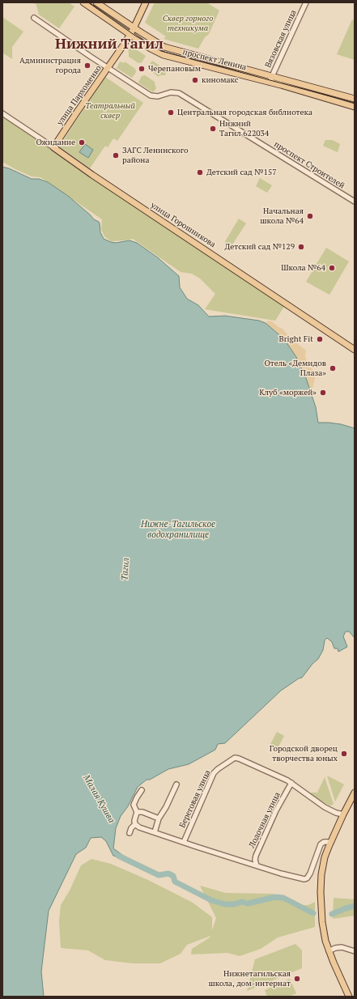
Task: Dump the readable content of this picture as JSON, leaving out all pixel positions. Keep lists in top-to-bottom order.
{
  "streets": {
    "main road": ["проспект Ленина", "улица Пархоменко", "улица Горошникова"],
    "street": [
      "Вязовская улица",
      "проспект Строителей",
      "Береговая улица",
      "Лодочная улица"
    ]
  },
  "crossings": [
    ["Вязовская улица", "проспект Ленина"],
    ["проспект Ленина", "улица Пархоменко"],
    ["улица Пархоменко", "проспект Строителей"],
    ["улица Пархоменко", "улица Горошникова"],
    ["Береговая улица", "Лодочная улица"]
  ],
  "districts": ["Нижний Тагил"],
  "water": ["Нижне-Тагильское водохранилище", "Тагил", "Малая Кушва"],
  "parks": ["Сквер горного техникума", "Театральный сквер"],
  "places": [
    "Администрация города",
    "Черепановым",
    "киномакс",
    "Центральная городская библиотека",
    "Нижний Тагил 622034",
    "Ожидание",
    "ЗАГС Ленинского района",
    "Детский сад №157",
    "Начальная школа №64",
    "Детский сад №129",
    "Школа №64",
    "Bright Fit",
    "Отель «Демидов Плаза»",
    "Клуб «моржей»",
    "Городской дворец творчества юных",
    "Нижнетагильская школа, дом-интернат"
  ]
}
